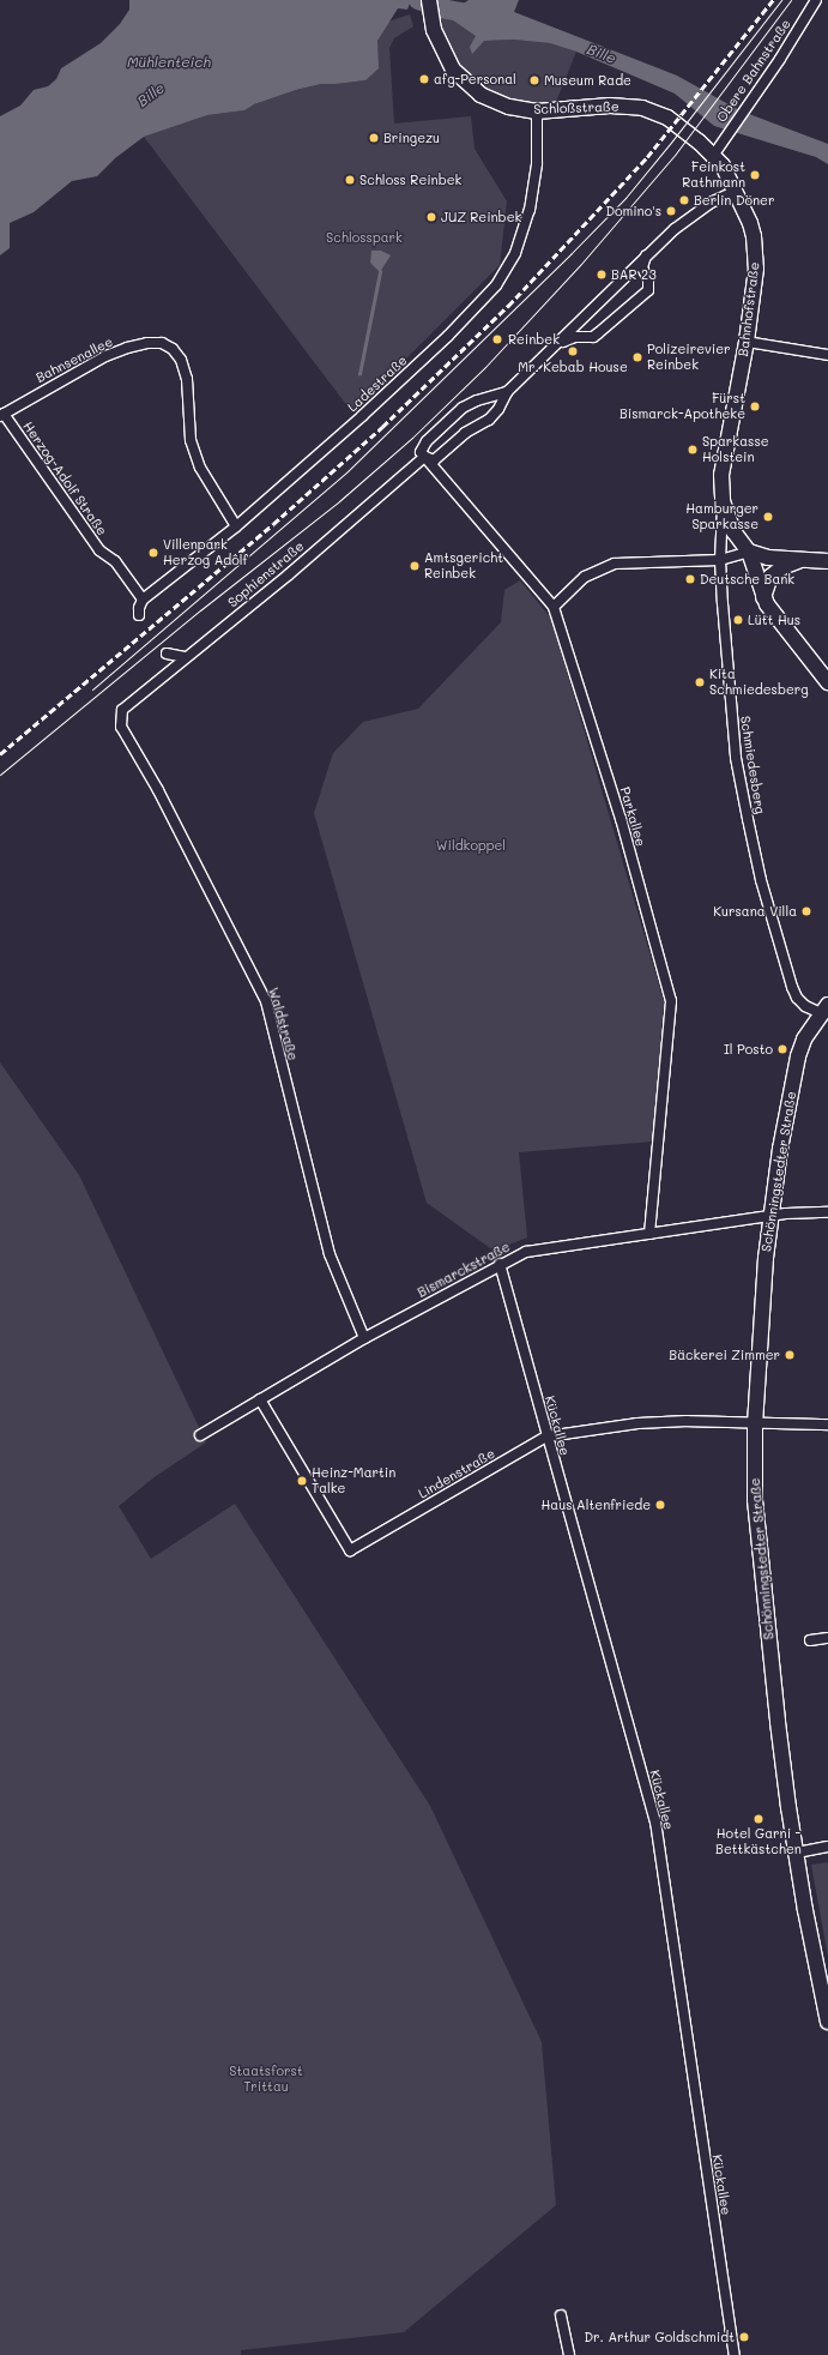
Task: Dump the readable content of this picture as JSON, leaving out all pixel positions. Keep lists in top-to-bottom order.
{
  "streets": {
    "main road": ["Schloßstraße", "Bahnhofstraße", "Schönningstedter Straße"],
    "street": [
      "Obere Bahnstraße",
      "Bahnsenallee",
      "Ladestraße",
      "Herzog-Adolf Straße",
      "Sophienstraße",
      "Schmiedesberg",
      "Parkallee",
      "Waldstraße",
      "Bismarckstraße",
      "Kückallee",
      "Lindenstraße"
    ]
  },
  "crossings": [
    ["Obere Bahnstraße", "Schloßstraße"],
    ["Obere Bahnstraße", "Bahnhofstraße"],
    ["Schloßstraße", "Bahnhofstraße"],
    ["Schloßstraße", "Ladestraße"],
    ["Bahnhofstraße", "Sophienstraße"],
    ["Bahnhofstraße", "Schmiedesberg"],
    ["Bahnsenallee", "Ladestraße"],
    ["Bahnsenallee", "Herzog-Adolf Straße"],
    ["Ladestraße", "Herzog-Adolf Straße"],
    ["Sophienstraße", "Parkallee"],
    ["Sophienstraße", "Waldstraße"],
    ["Schmiedesberg", "Schönningstedter Straße"],
    ["Parkallee", "Bismarckstraße"],
    ["Waldstraße", "Bismarckstraße"],
    ["Schönningstedter Straße", "Bismarckstraße"],
    ["Schönningstedter Straße", "Lindenstraße"],
    ["Bismarckstraße", "Kückallee"],
    ["Bismarckstraße", "Lindenstraße"],
    ["Kückallee", "Lindenstraße"]
  ],
  "water": ["Bille", "Mühlenteich"],
  "parks": ["Schlosspark", "Wildkoppel", "Staatsforst Trittau"],
  "places": [
    "afg-Personal",
    "Museum Rade",
    "Bringezu",
    "Feinkost Rathmann",
    "Schloss Reinbek",
    "Berlin Döner",
    "Domino's",
    "JUZ Reinbek",
    "BAR 23",
    "Reinbek",
    "Mr. Kebab House",
    "Polizeirevier Reinbek",
    "Fürst Bismarck-Apotheke",
    "Sparkasse Holstein",
    "Hamburger Sparkasse",
    "Villenpark Herzog Adolf",
    "Amtsgericht Reinbek",
    "Deutsche Bank",
    "Lütt Hus",
    "Kita Schmiedesberg",
    "Kursana Villa",
    "Il Posto",
    "Bäckerei Zimmer",
    "Heinz-Martin Talke",
    "Haus Altenfriede",
    "Hotel Garni - Bettkästchen",
    "Dr. Arthur Goldschmidt"
  ]
}
